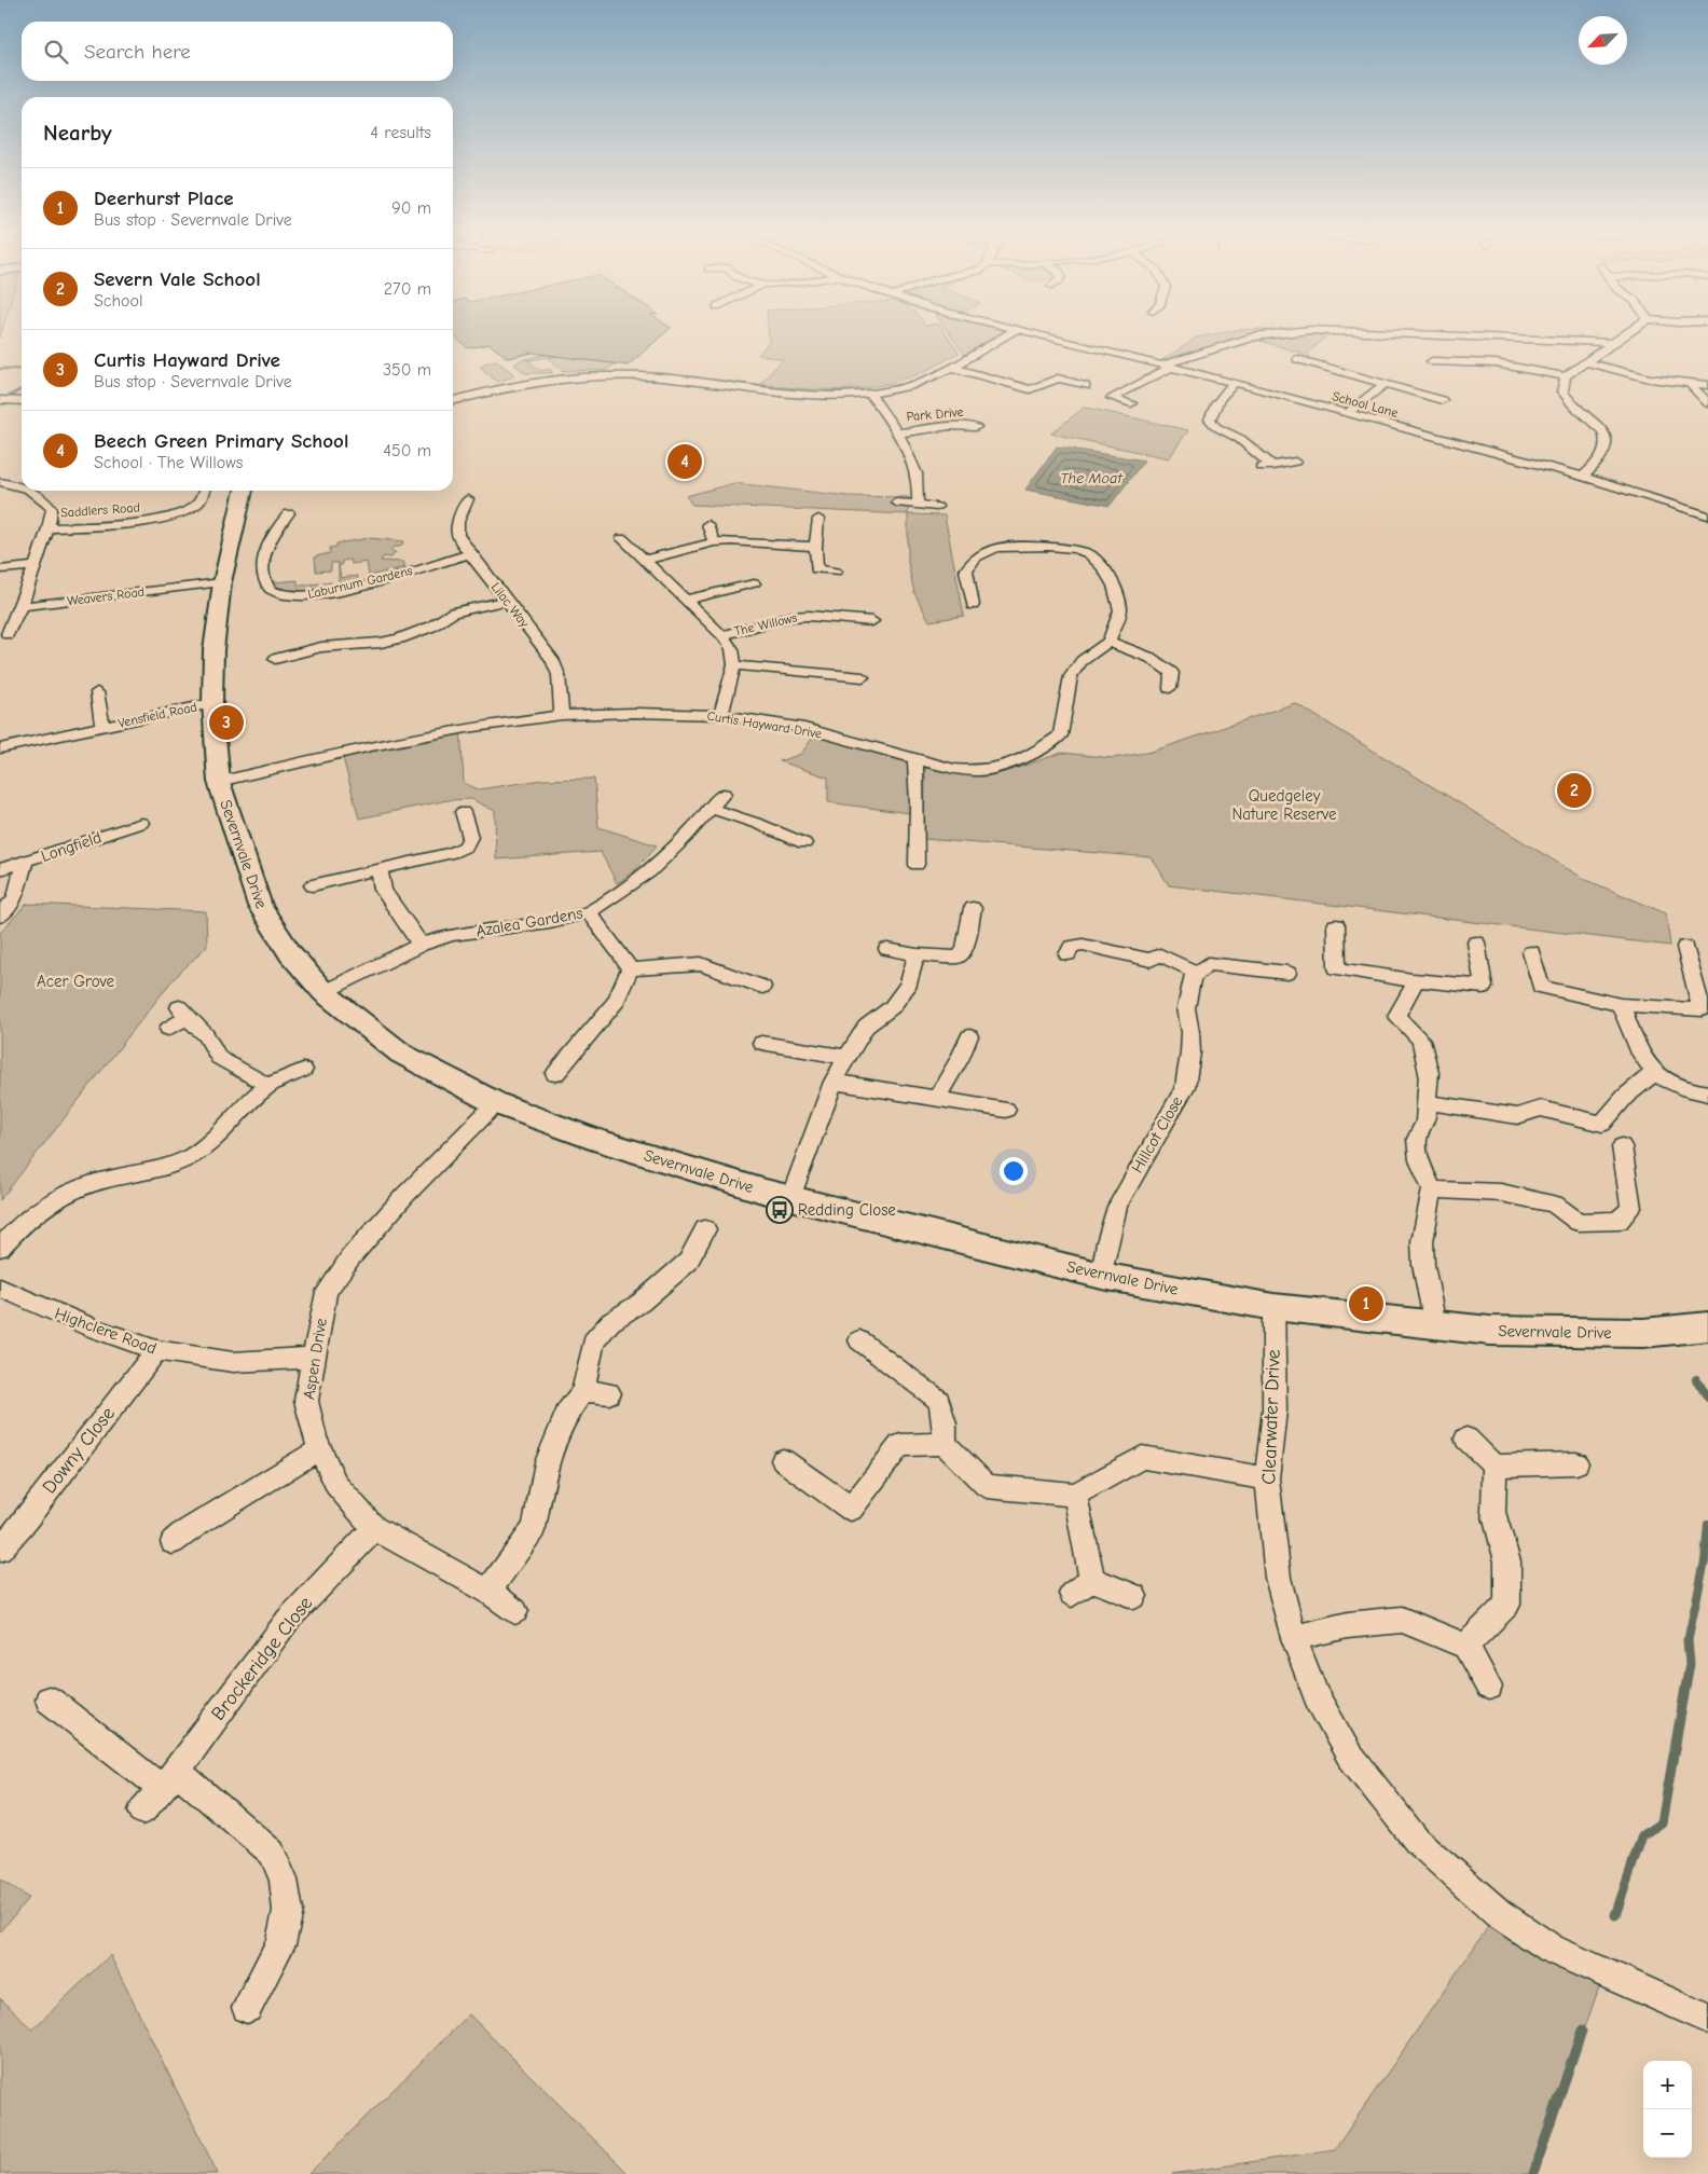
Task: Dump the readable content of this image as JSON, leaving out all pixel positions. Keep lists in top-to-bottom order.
{
  "streets": {
    "street": [
      "School Lane",
      "Park Drive",
      "Saddlers Road",
      "Laburnum Gardens",
      "Weavers Road",
      "Lilac Way",
      "The Willows",
      "Vensfield Road",
      "Curtis Hayward Drive",
      "Longfield",
      "Severnvale Drive",
      "Azalea Gardens",
      "Hillcot Close",
      "Highclere Road",
      "Aspen Drive",
      "Clearwater Drive",
      "Downy Close",
      "Brockeridge Close"
    ]
  },
  "crossings": [
    ["Saddlers Road", "Weavers Road"],
    ["Laburnum Gardens", "Lilac Way"],
    ["Weavers Road", "Severnvale Drive"],
    ["Lilac Way", "Curtis Hayward Drive"],
    ["Vensfield Road", "Severnvale Drive"],
    ["Curtis Hayward Drive", "Severnvale Drive"],
    ["Severnvale Drive", "Azalea Gardens"],
    ["Severnvale Drive", "Hillcot Close"],
    ["Severnvale Drive", "Aspen Drive"],
    ["Severnvale Drive", "Clearwater Drive"],
    ["Highclere Road", "Aspen Drive"],
    ["Highclere Road", "Downy Close"],
    ["Aspen Drive", "Brockeridge Close"]
  ],
  "water": ["The Moat"],
  "parks": ["Quedgeley Nature Reserve", "Acer Grove"],
  "places": {
    "bus stop": ["Redding Close"]
  },
  "north": "bottom left",
  "page": {
    "search": "Search here",
    "heading": ["Nearby", "4 results"],
    "list": [
      {
        "mark": "1",
        "name": "Deerhurst Place",
        "note": "Bus stop · Severnvale Drive",
        "value": "90 m"
      },
      {
        "mark": "2",
        "name": "Severn Vale School",
        "note": "School",
        "value": "270 m"
      },
      {
        "mark": "3",
        "name": "Curtis Hayward Drive",
        "note": "Bus stop · Severnvale Drive",
        "value": "350 m"
      },
      {
        "mark": "4",
        "name": "Beech Green Primary School",
        "note": "School · The Willows",
        "value": "450 m"
      }
    ],
    "pins": [
      "4",
      "3",
      "2",
      "1"
    ],
    "map_buttons": ["+", "−"]
  }
}
